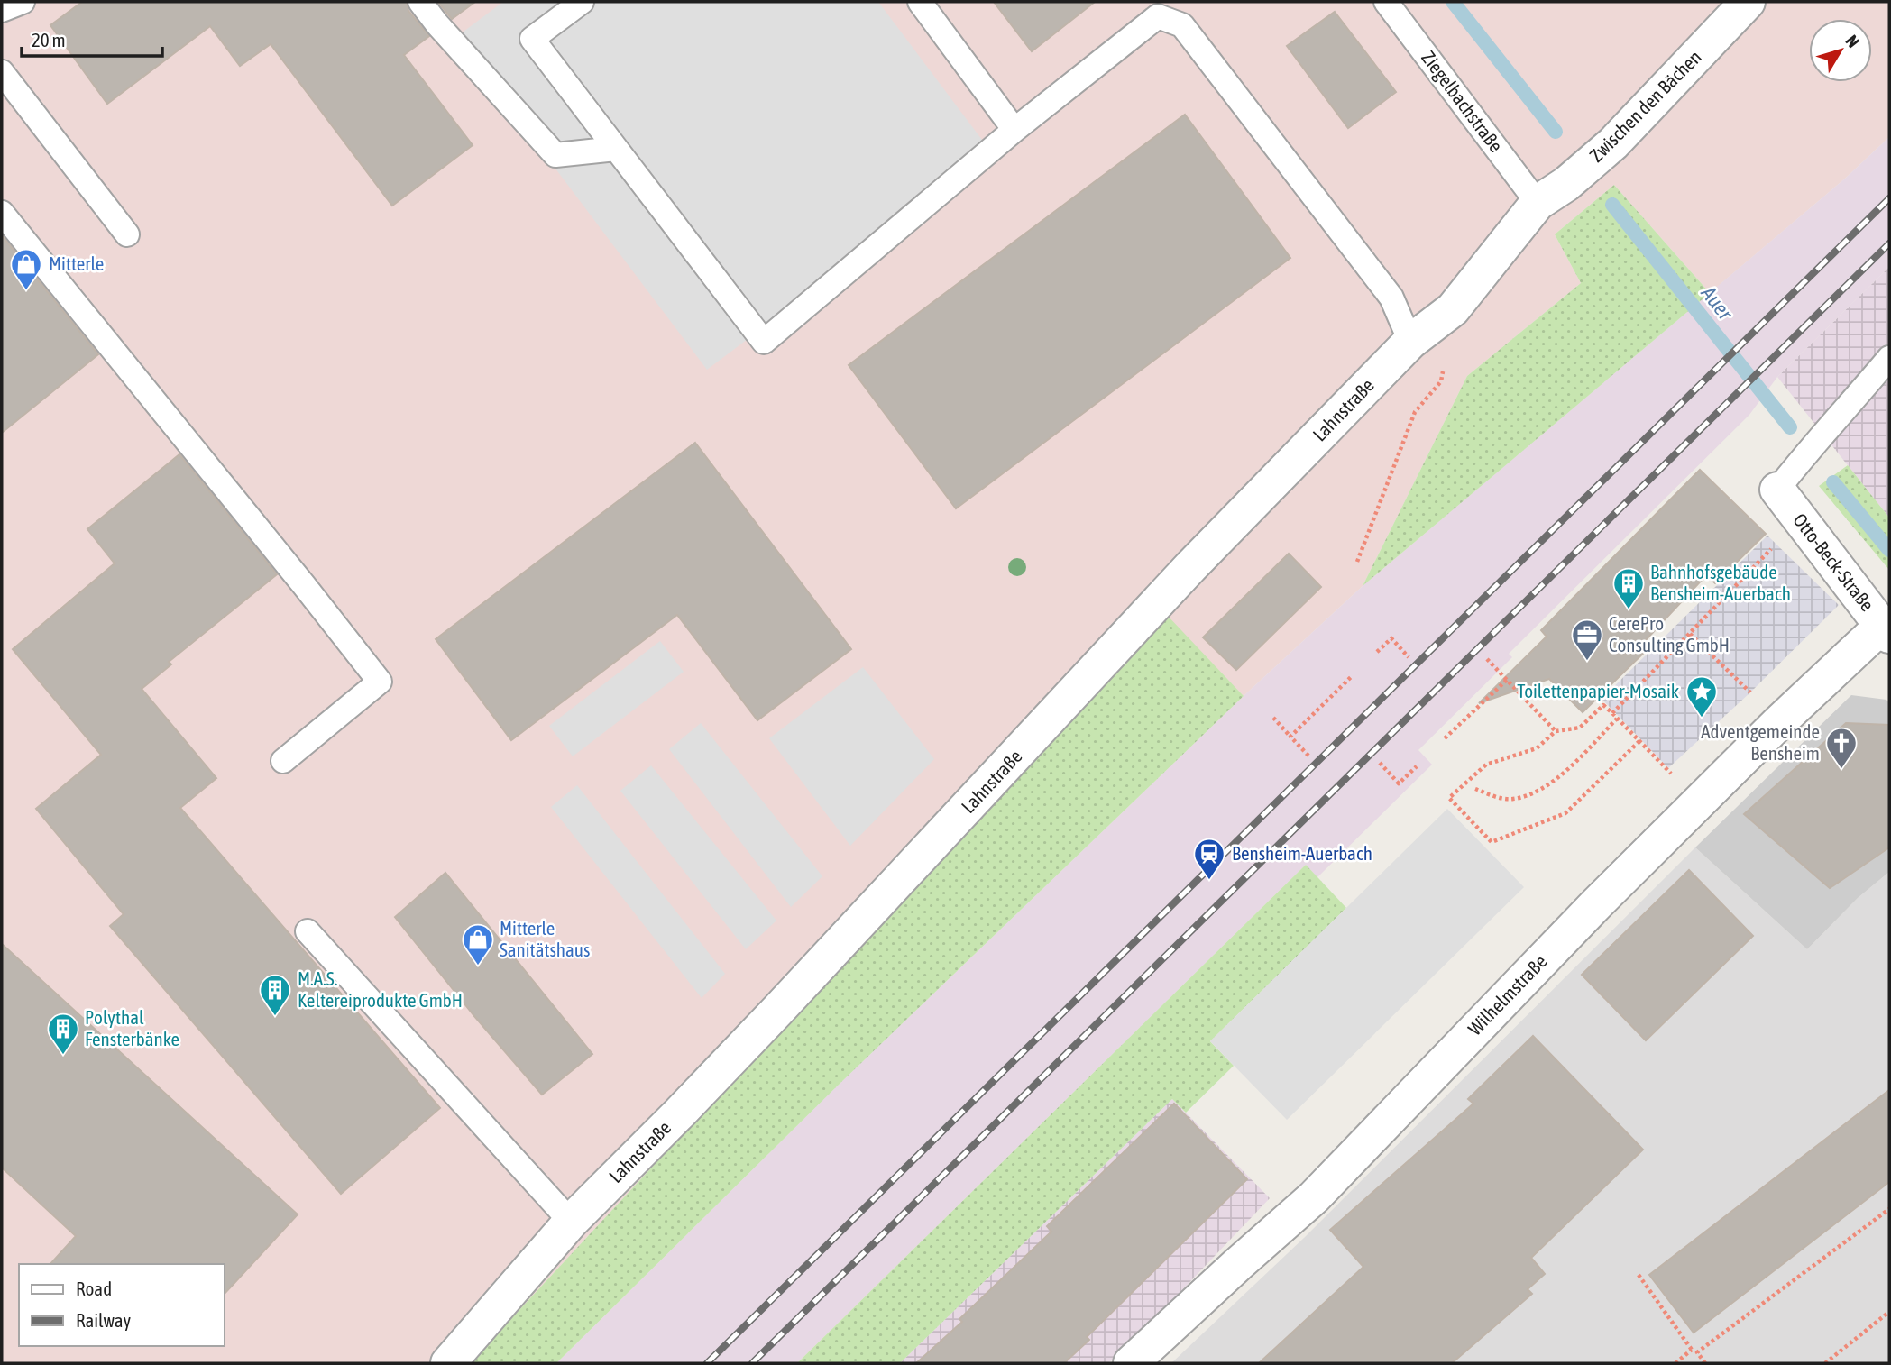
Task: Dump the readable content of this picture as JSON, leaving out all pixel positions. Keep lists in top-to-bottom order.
{
  "streets": {
    "street": [
      "Zwischen den Bächen",
      "Lahnstraße",
      "Otto-Beck-Straße",
      "Wilhelmstraße"
    ],
    "lane": ["Ziegelbachstraße"]
  },
  "crossings": [
    ["Ziegelbachstraße", "Zwischen den Bächen"],
    ["Ziegelbachstraße", "Lahnstraße"],
    ["Zwischen den Bächen", "Lahnstraße"],
    ["Otto-Beck-Straße", "Wilhelmstraße"]
  ],
  "water": ["Auer"],
  "places": {
    "shop": ["Mitterle", "Mitterle Sanitätshaus"],
    "building": ["Bahnhofsgebäude Bensheim-Auerbach", "M.A.S. Keltereiprodukte GmbH", "Polythal Fensterbänke"],
    "office": ["CerePro Consulting GmbH"],
    "place": ["Toilettenpapier-Mosaik"],
    "church": ["Adventgemeinde Bensheim"],
    "station": ["Bensheim-Auerbach"]
  },
  "legend": ["Road", "Railway"],
  "scale_bar": "20 m",
  "north": "top right"
}
